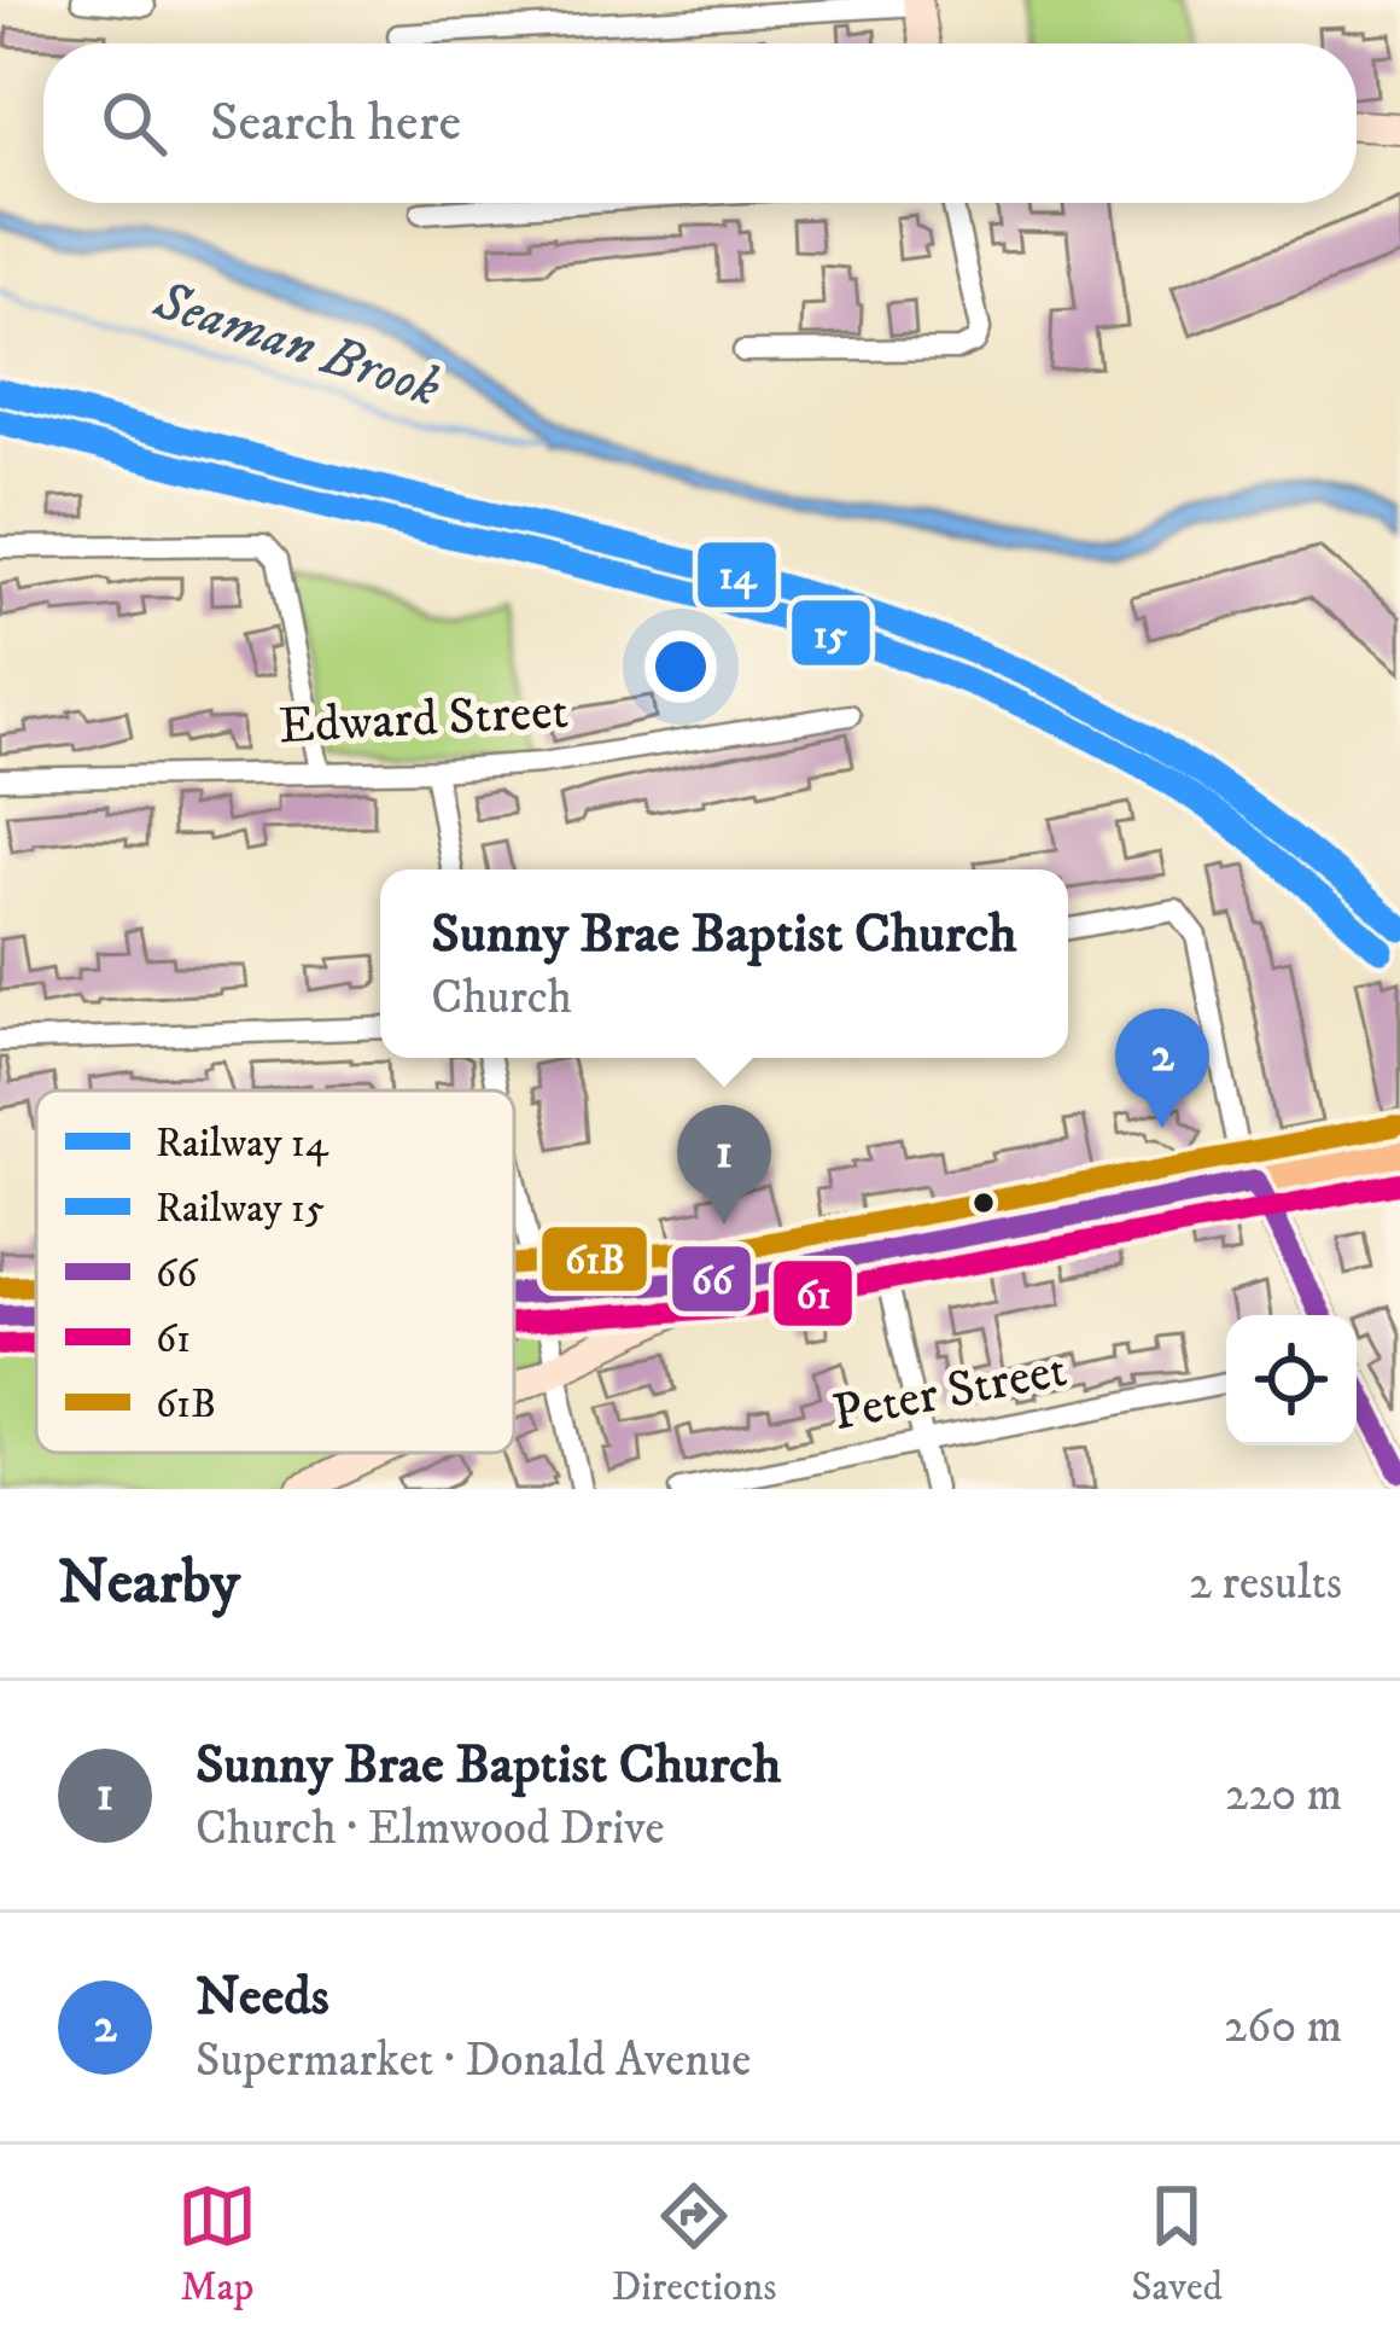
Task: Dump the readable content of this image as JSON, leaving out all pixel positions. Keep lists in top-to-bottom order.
{
  "streets": {
    "street": ["Edward Street", "Peter Street"]
  },
  "water": ["Seaman Brook"],
  "lines": [
    "rail line 14",
    "rail line 15",
    "transit line 61B",
    "transit line 66",
    "transit line 61"
  ],
  "legend": [
    "Railway 14",
    "Railway 15",
    "66",
    "61",
    "61B"
  ],
  "page": {
    "search": "Search here",
    "popup": ["Sunny Brae Baptist Church", "Church"],
    "pins": ["2", "1"],
    "heading": ["Nearby", "2 results"],
    "list": [
      {
        "mark": "1",
        "name": "Sunny Brae Baptist Church",
        "note": "Church · Elmwood Drive",
        "value": "220 m"
      },
      {
        "mark": "2",
        "name": "Needs",
        "note": "Supermarket · Donald Avenue",
        "value": "260 m"
      }
    ],
    "nav": ["Map", "Directions", "Saved"]
  }
}
